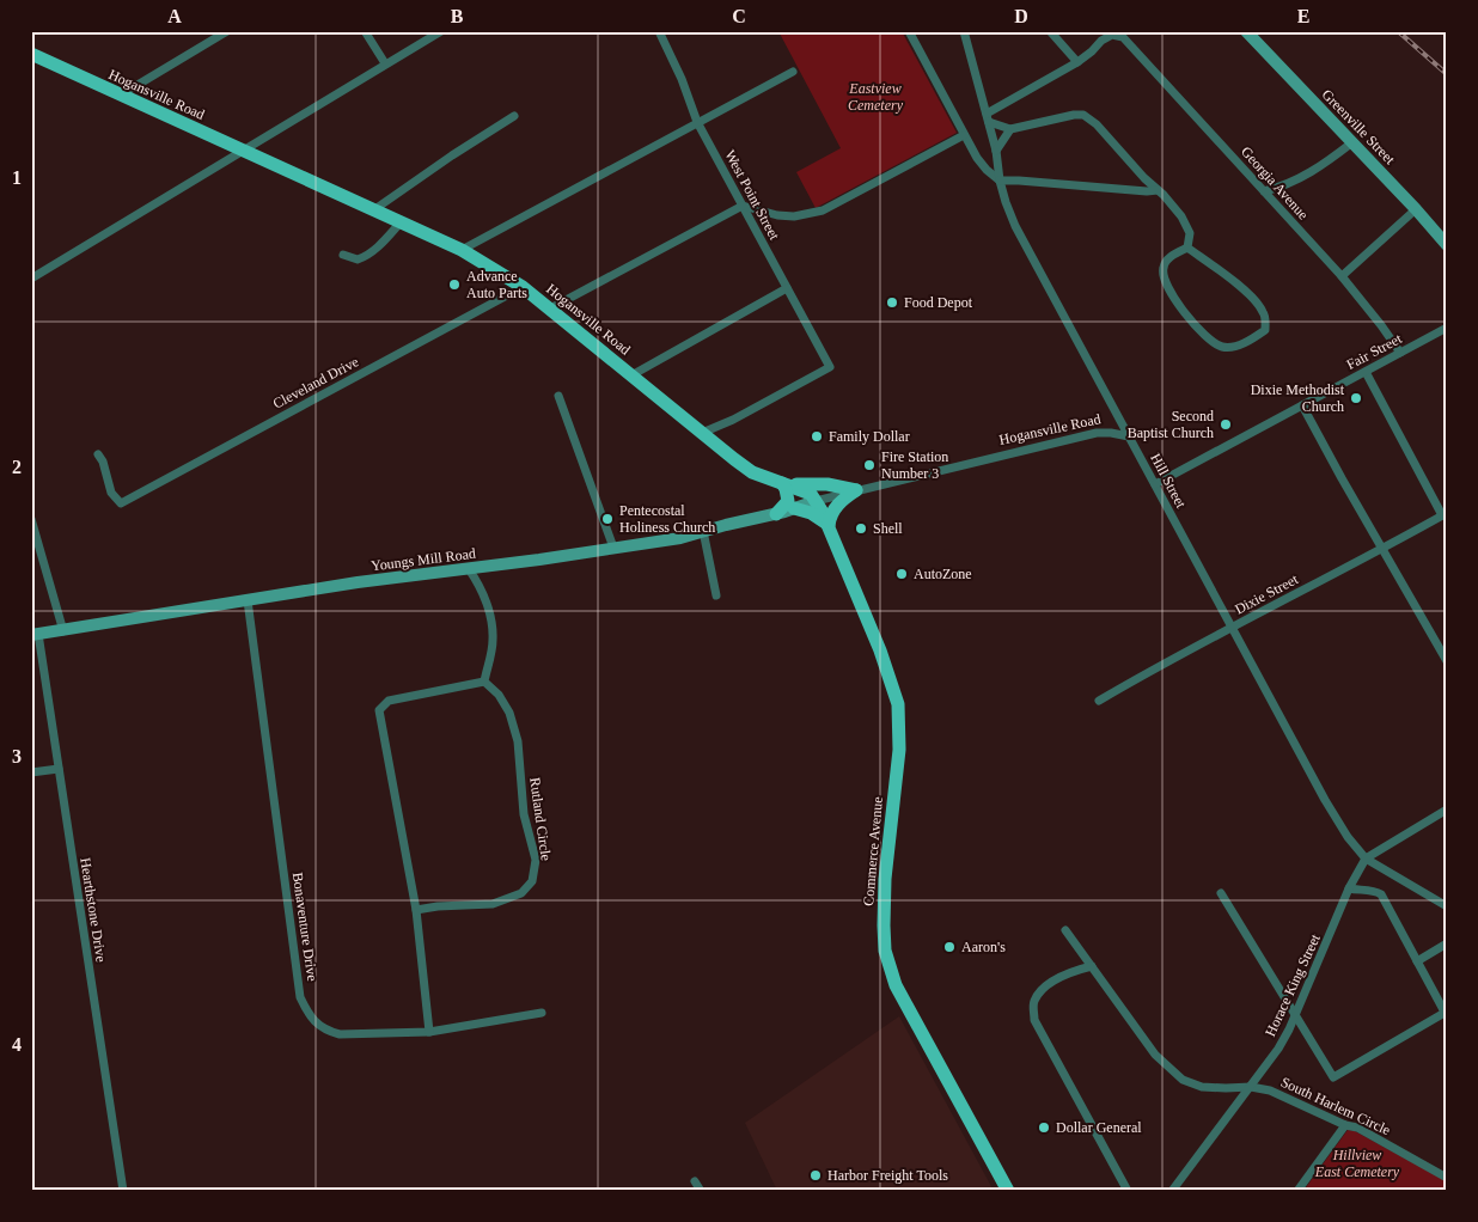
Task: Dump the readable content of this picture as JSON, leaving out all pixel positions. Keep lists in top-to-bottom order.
{
  "streets": {
    "main road": ["Hogansville Road", "Commerce Avenue"],
    "street": [
      "Greenville Street",
      "Georgia Avenue",
      "West Point Street",
      "Fair Street",
      "Cleveland Drive",
      "Hill Street",
      "Youngs Mill Road",
      "Dixie Street",
      "Rutland Circle",
      "Hearthstone Drive",
      "Bonaventure Drive",
      "Horace King Street",
      "South Harlem Circle"
    ]
  },
  "crossings": [
    ["Hogansville Road", "West Point Street"],
    ["Hogansville Road", "Cleveland Drive"],
    ["Hogansville Road", "Hill Street"],
    ["Hogansville Road", "Youngs Mill Road"],
    ["Hogansville Road", "Commerce Avenue"],
    ["Georgia Avenue", "Fair Street"],
    ["Fair Street", "Hill Street"],
    ["Hill Street", "Dixie Street"],
    ["Hill Street", "Horace King Street"],
    ["Youngs Mill Road", "Commerce Avenue"],
    ["Youngs Mill Road", "Hearthstone Drive"],
    ["Youngs Mill Road", "Bonaventure Drive"],
    ["Horace King Street", "South Harlem Circle"]
  ],
  "parks": ["Eastview Cemetery", "Hillview East Cemetery"],
  "places": [
    "Advance Auto Parts",
    "Food Depot",
    "Dixie Methodist Church",
    "Second Baptist Church",
    "Family Dollar",
    "Fire Station Number 3",
    "Pentecostal Holiness Church",
    "Shell",
    "AutoZone",
    "Aaron's",
    "Dollar General",
    "Harbor Freight Tools"
  ],
  "grid": {
    "columns": [
      "A",
      "B",
      "C",
      "D",
      "E"
    ],
    "rows": [
      "1",
      "2",
      "3",
      "4"
    ]
  }
}
